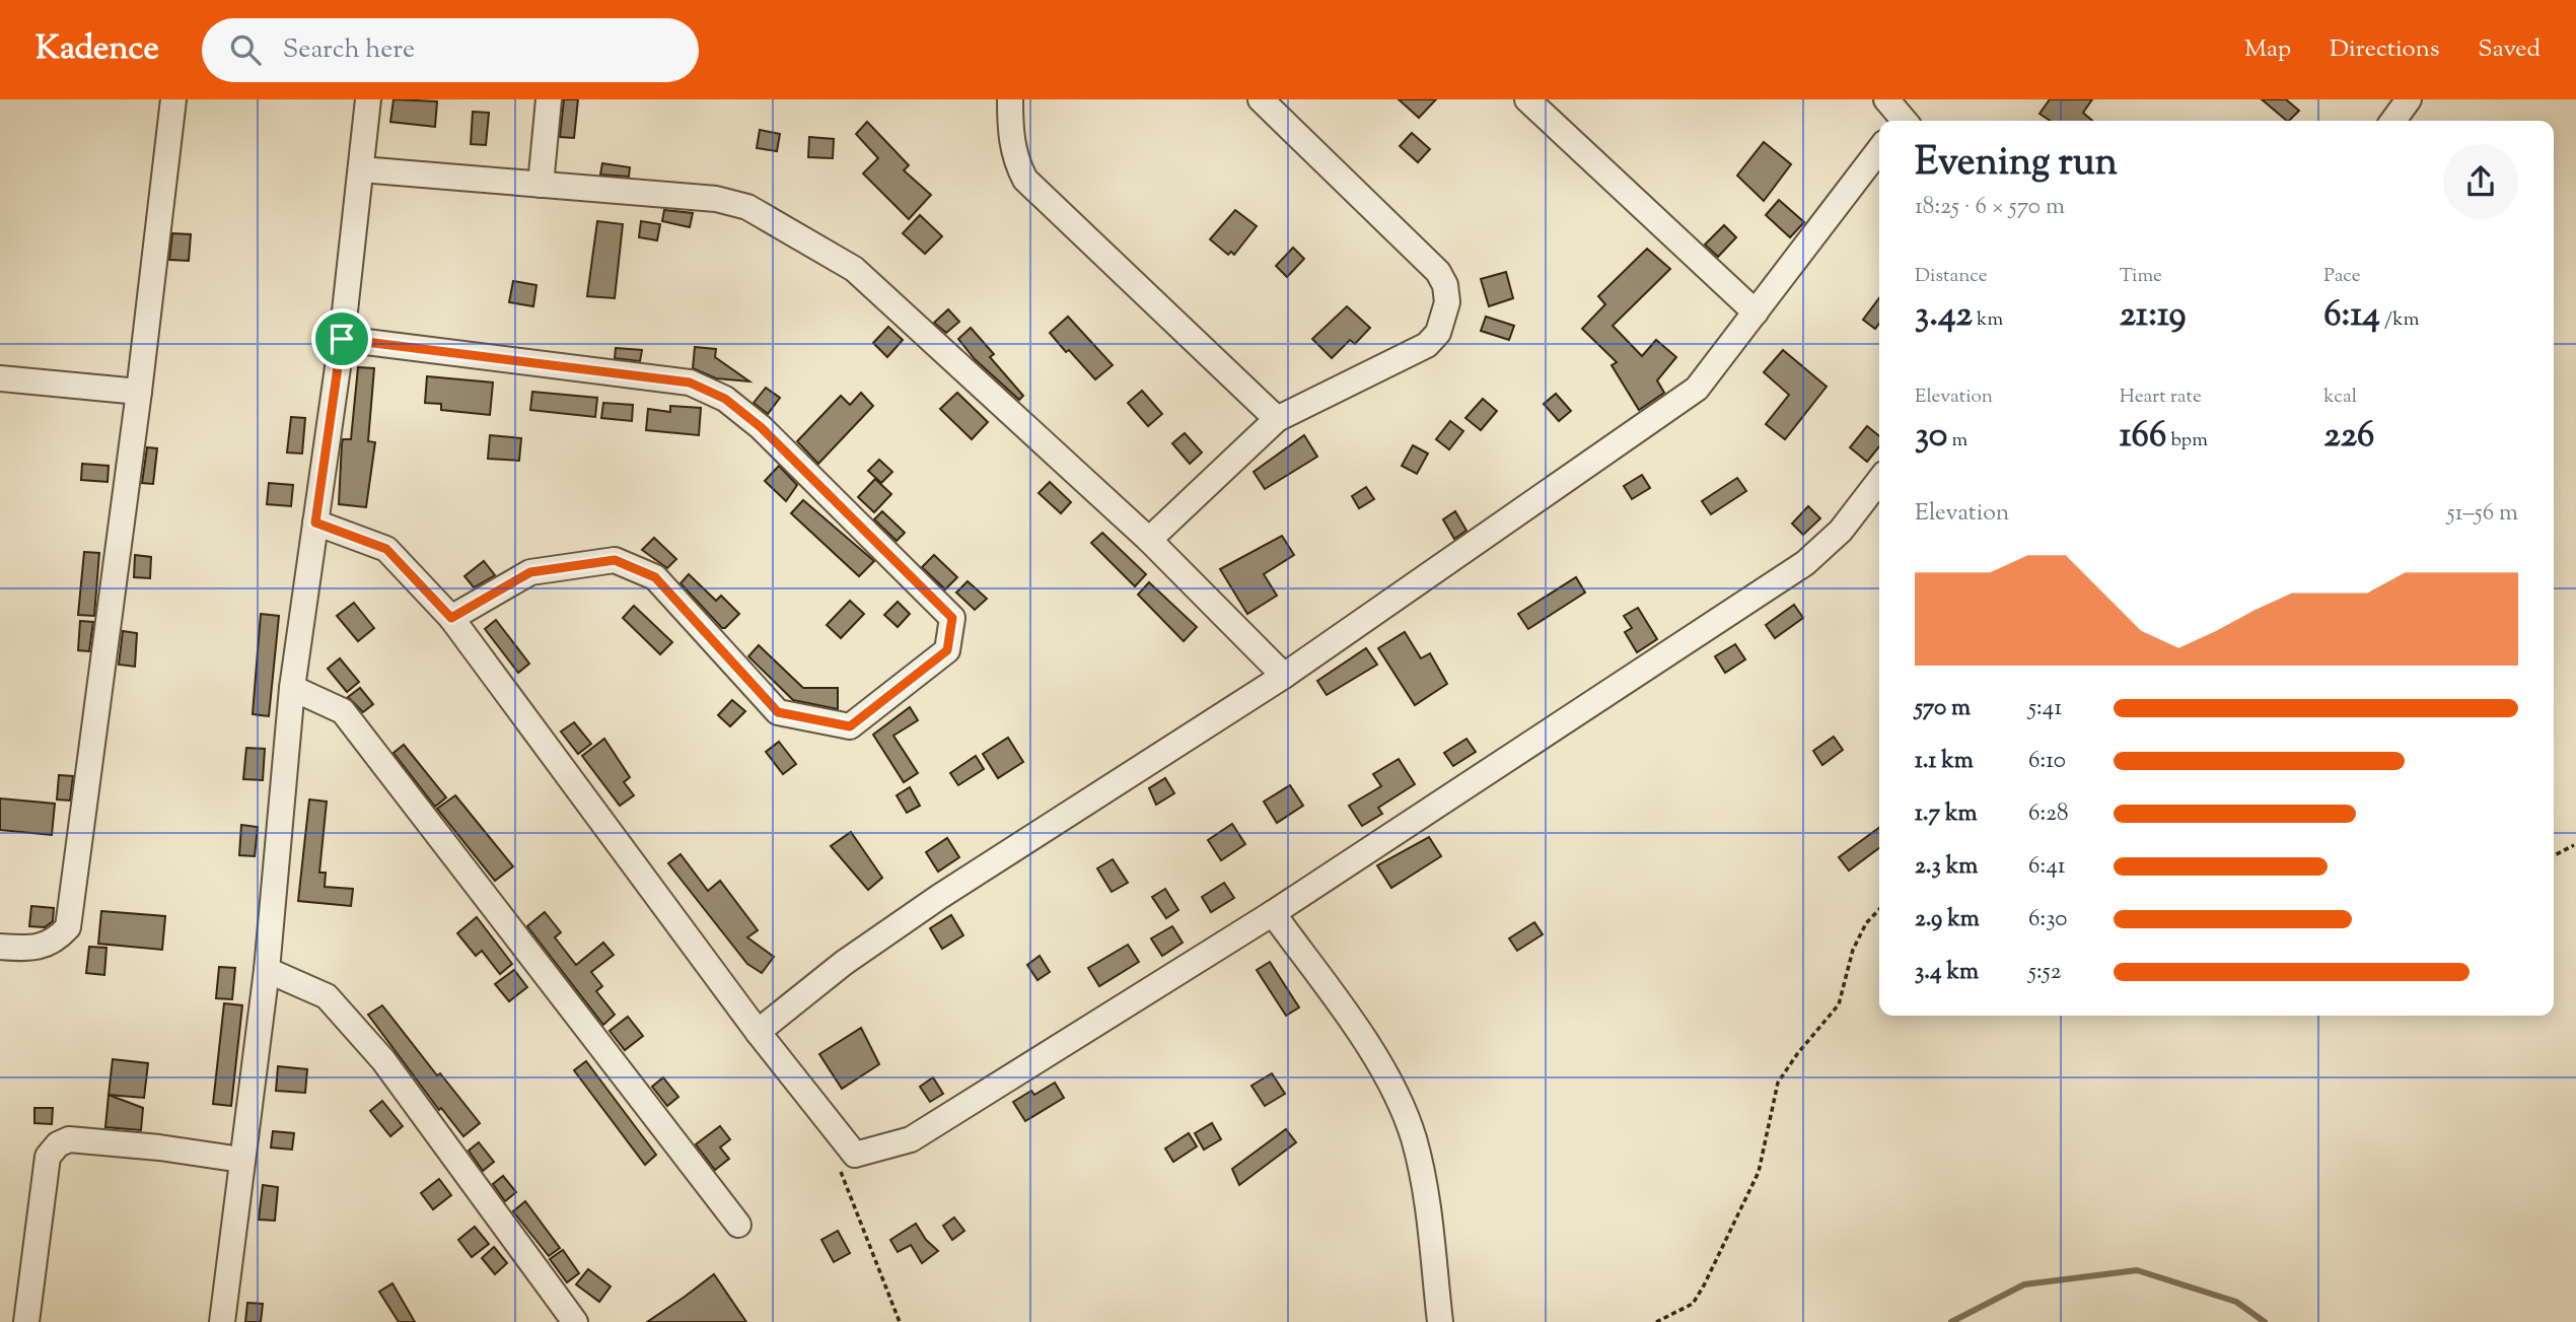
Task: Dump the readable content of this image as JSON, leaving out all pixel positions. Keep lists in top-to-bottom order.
{
  "page": {
    "header": "Kadence",
    "search": "Search here",
    "nav": ["Map", "Directions", "Saved"],
    "heading": ["Evening run", "18:25 · 6 × 570 m"],
    "stats": [
      ["Distance", "3.42 km"],
      ["Time", "21:19"],
      ["Pace", "6:14 /km"],
      ["Elevation", "30 m"],
      ["Heart rate", "166 bpm"],
      ["kcal", "226"]
    ],
    "chart": ["Elevation", "51–56 m"],
    "list": [
      {
        "name": "570 m",
        "note": "5:41"
      },
      {
        "name": "1.1 km",
        "note": "6:10"
      },
      {
        "name": "1.7 km",
        "note": "6:28"
      },
      {
        "name": "2.3 km",
        "note": "6:41"
      },
      {
        "name": "2.9 km",
        "note": "6:30"
      },
      {
        "name": "3.4 km",
        "note": "5:52"
      }
    ]
  }
}
